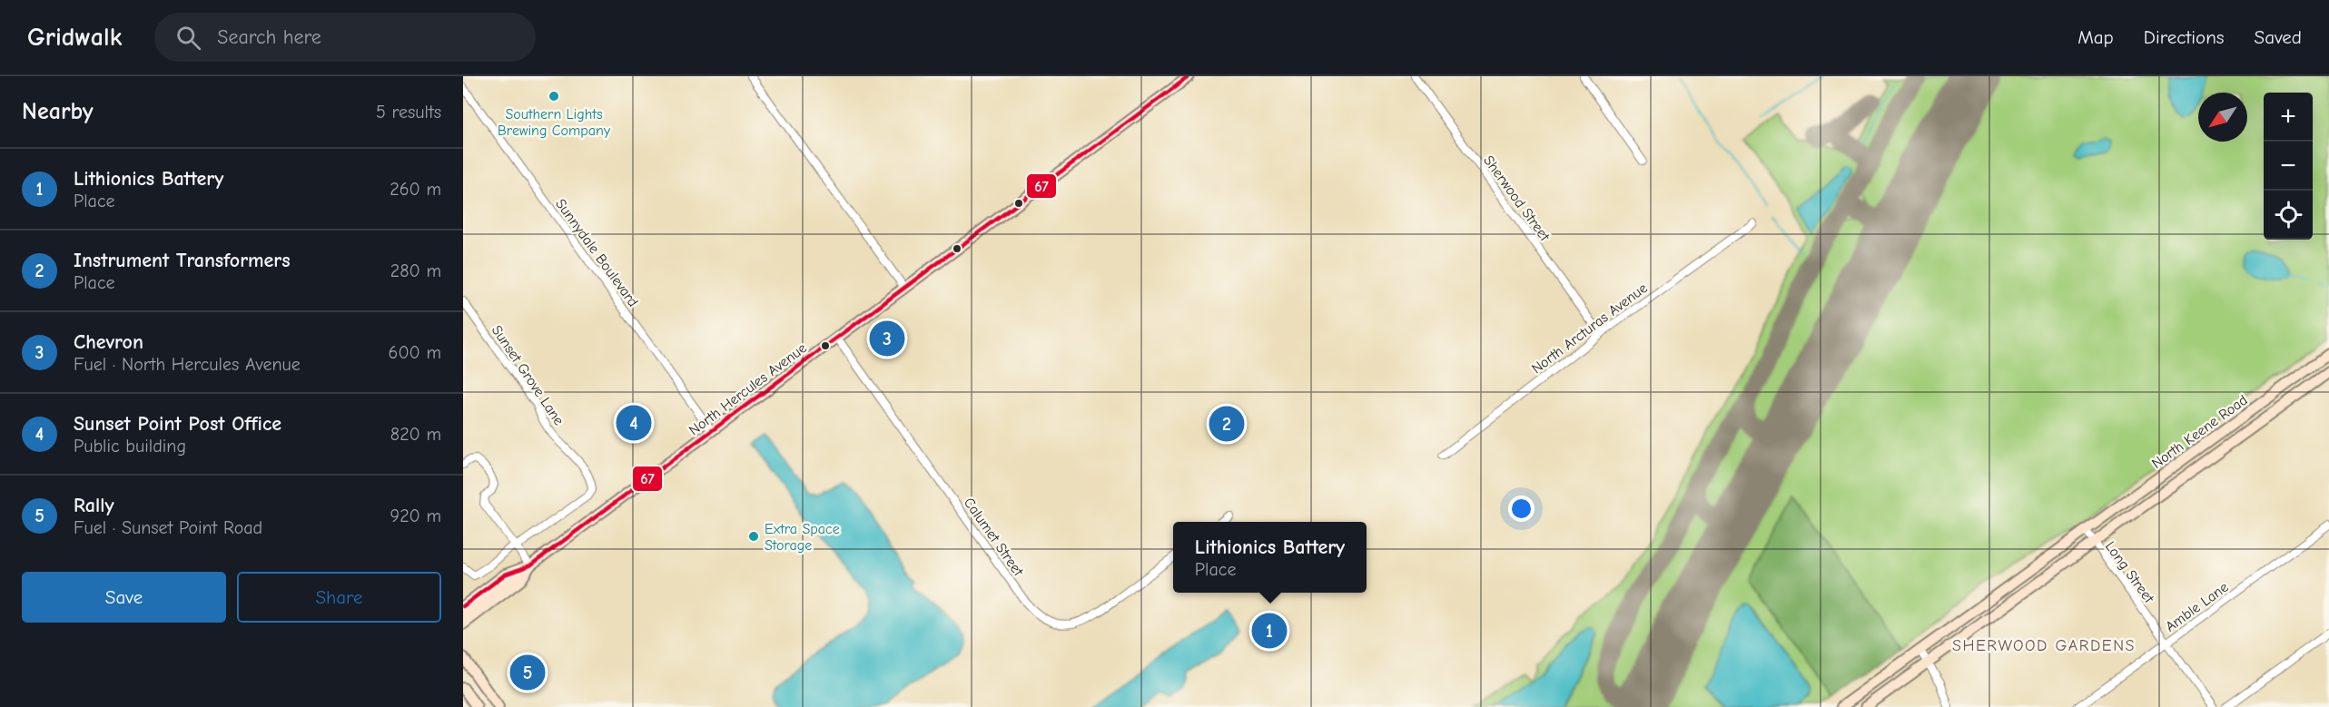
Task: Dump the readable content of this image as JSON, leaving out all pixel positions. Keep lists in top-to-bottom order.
{
  "streets": {
    "main road": ["North Hercules Avenue", "North Keene Road"],
    "street": [
      "Sherwood Street",
      "Sunnydale Boulevard",
      "North Arcturas Avenue",
      "Sunset Grove Lane",
      "Calumet Street",
      "Long Street",
      "Amble Lane"
    ]
  },
  "crossings": [
    ["Sherwood Street", "North Arcturas Avenue"],
    ["Sunnydale Boulevard", "North Hercules Avenue"],
    ["North Hercules Avenue", "Calumet Street"],
    ["North Keene Road", "Long Street"],
    ["Long Street", "Amble Lane"]
  ],
  "districts": ["SHERWOOD GARDENS"],
  "places": ["Southern Lights Brewing Company", "Extra Space Storage"],
  "lines": ["transit line 67"],
  "north": "bottom left",
  "page": {
    "header": "Gridwalk",
    "search": "Search here",
    "nav": ["Map", "Directions", "Saved"],
    "heading": ["Nearby", "5 results"],
    "map_buttons": ["+", "−"],
    "list": [
      {
        "mark": "1",
        "name": "Lithionics Battery",
        "note": "Place",
        "value": "260 m"
      },
      {
        "mark": "2",
        "name": "Instrument Transformers",
        "note": "Place",
        "value": "280 m"
      },
      {
        "mark": "3",
        "name": "Chevron",
        "note": "Fuel · North Hercules Avenue",
        "value": "600 m"
      },
      {
        "mark": "4",
        "name": "Sunset Point Post Office",
        "note": "Public building",
        "value": "820 m"
      },
      {
        "mark": "5",
        "name": "Rally",
        "note": "Fuel · Sunset Point Road",
        "value": "920 m"
      }
    ],
    "pins": [
      "3",
      "4",
      "2",
      "1",
      "5"
    ],
    "popup": ["Lithionics Battery", "Place"],
    "buttons": ["Save", "Share"]
  }
}
